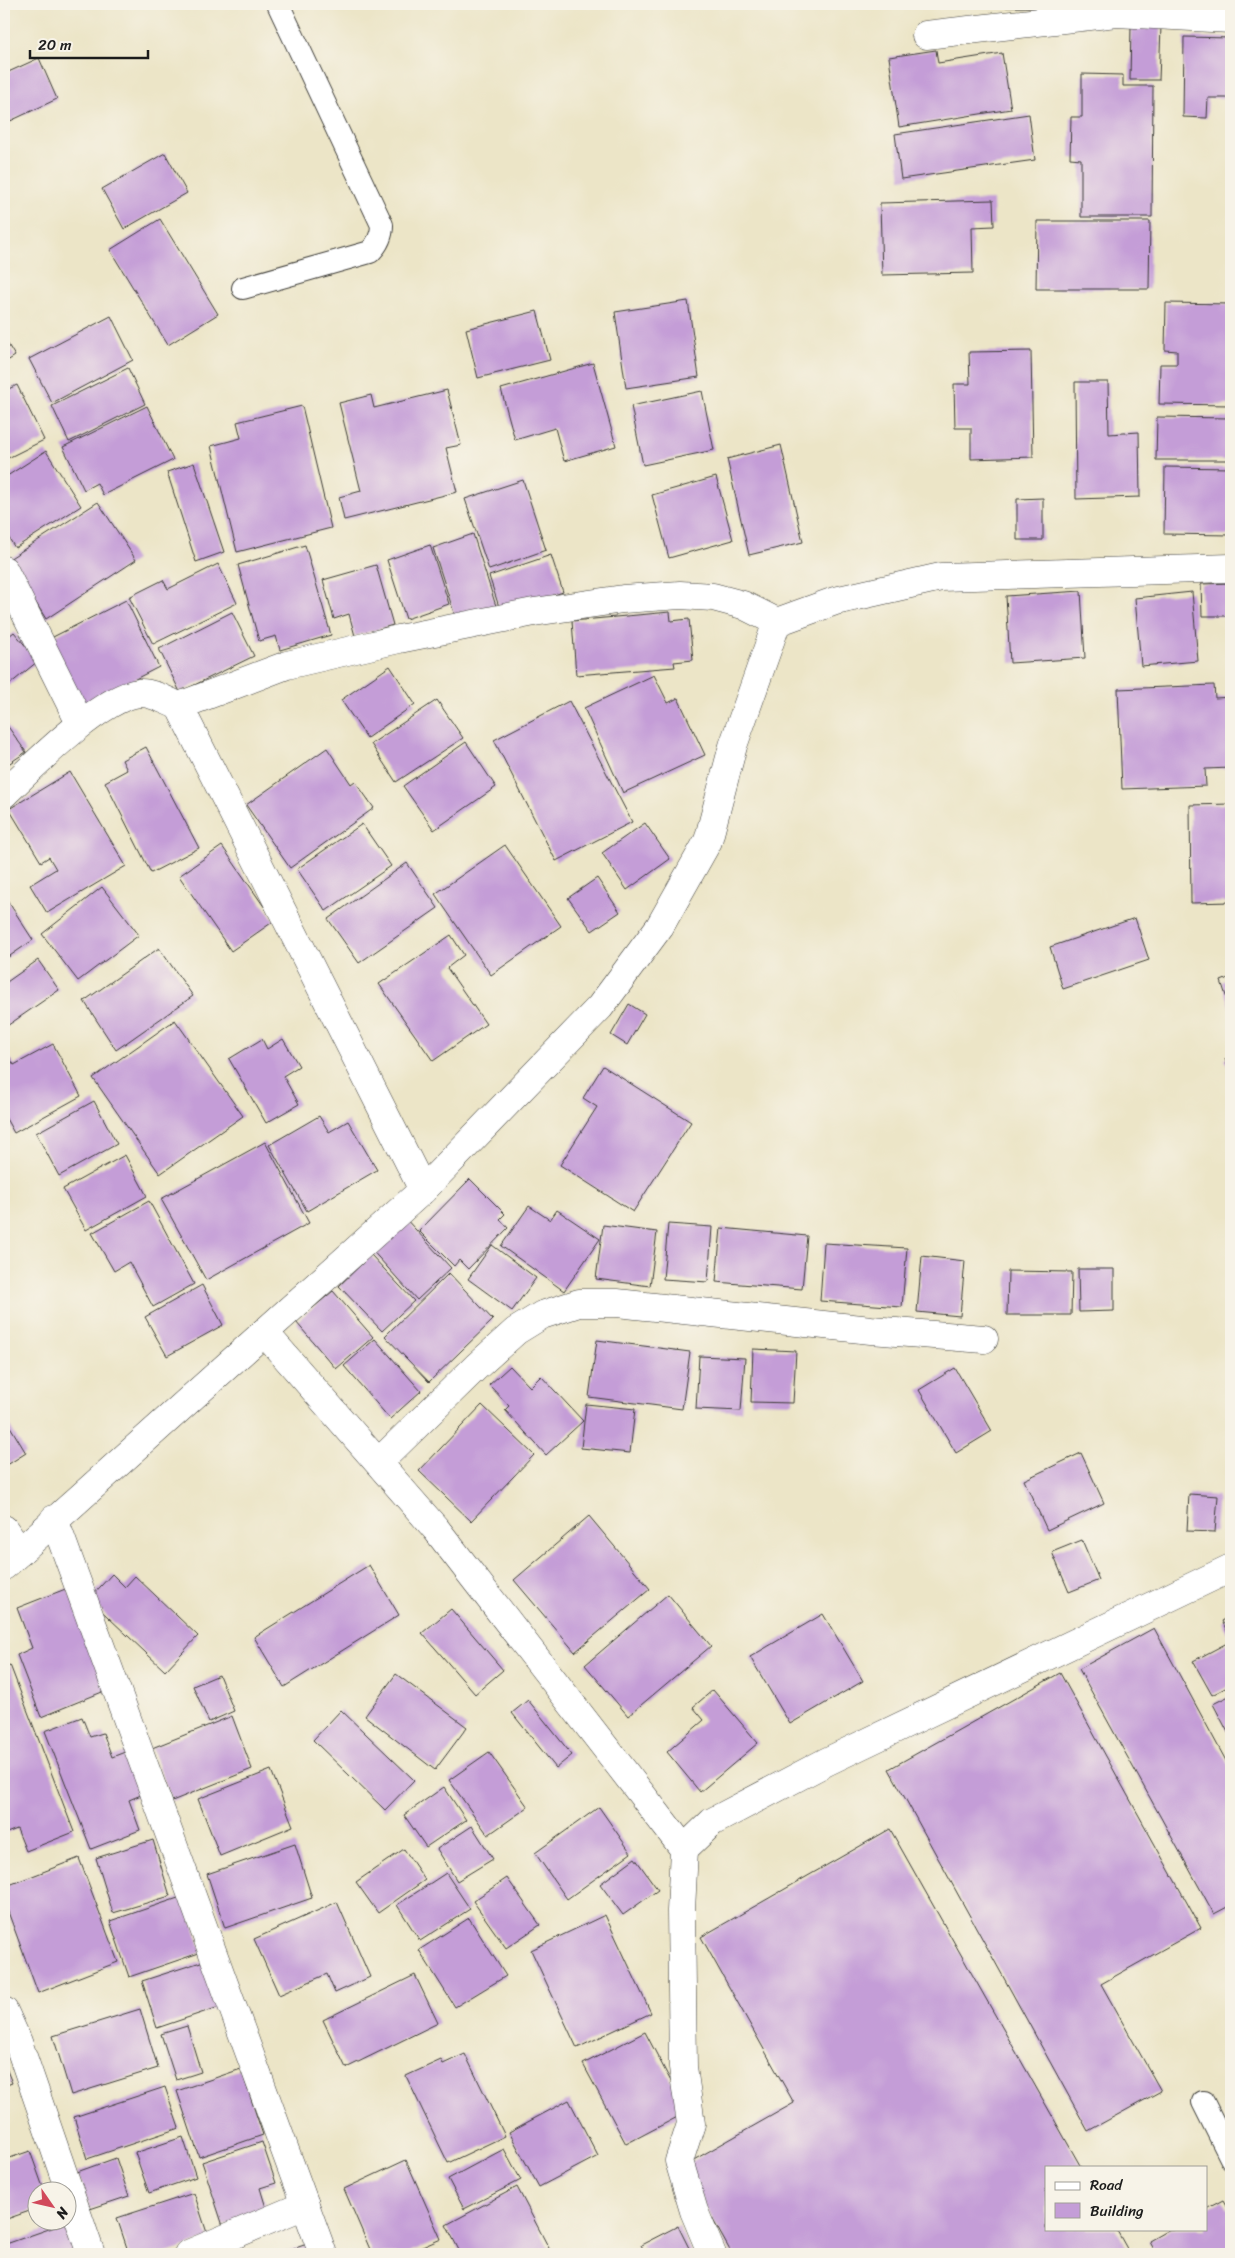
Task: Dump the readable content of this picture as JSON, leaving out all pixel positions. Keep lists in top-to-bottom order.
{
  "legend": ["Road", "Building"],
  "scale_bar": "20 m",
  "north": "bottom right"
}
